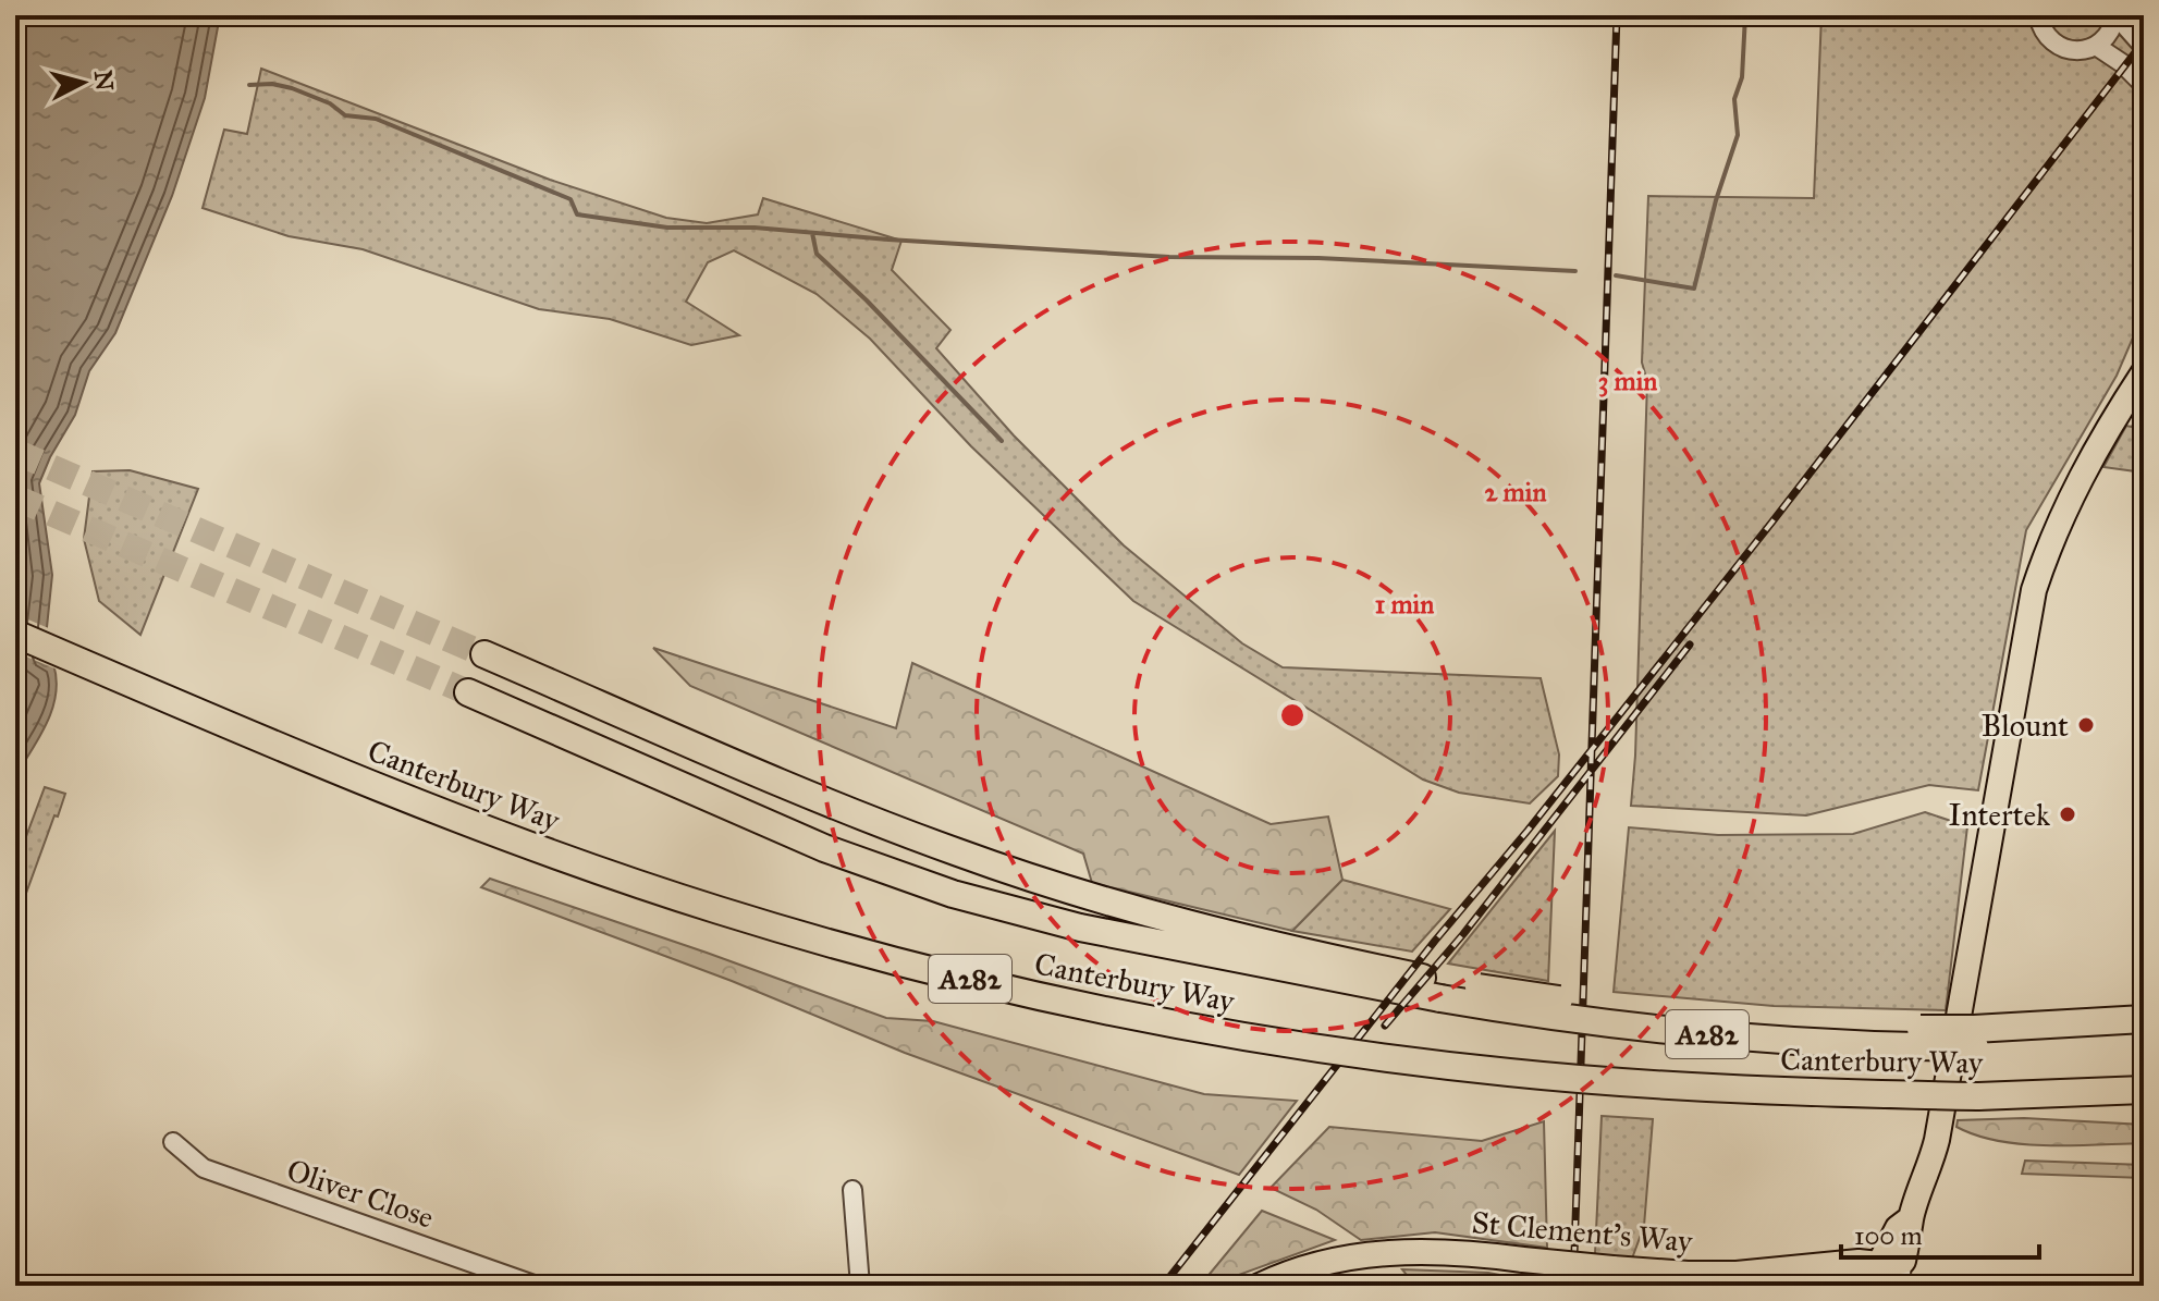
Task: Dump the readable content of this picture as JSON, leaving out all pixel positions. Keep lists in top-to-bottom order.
{
  "streets": {
    "highway": ["Canterbury Way", "A282"],
    "main road": ["St Clement's Way"],
    "street": ["Oliver Close"]
  },
  "places": ["Blount", "Intertek"],
  "scale_bar": "100 m",
  "north": "right",
  "rings": ["3 min", "2 min", "1 min"]
}
